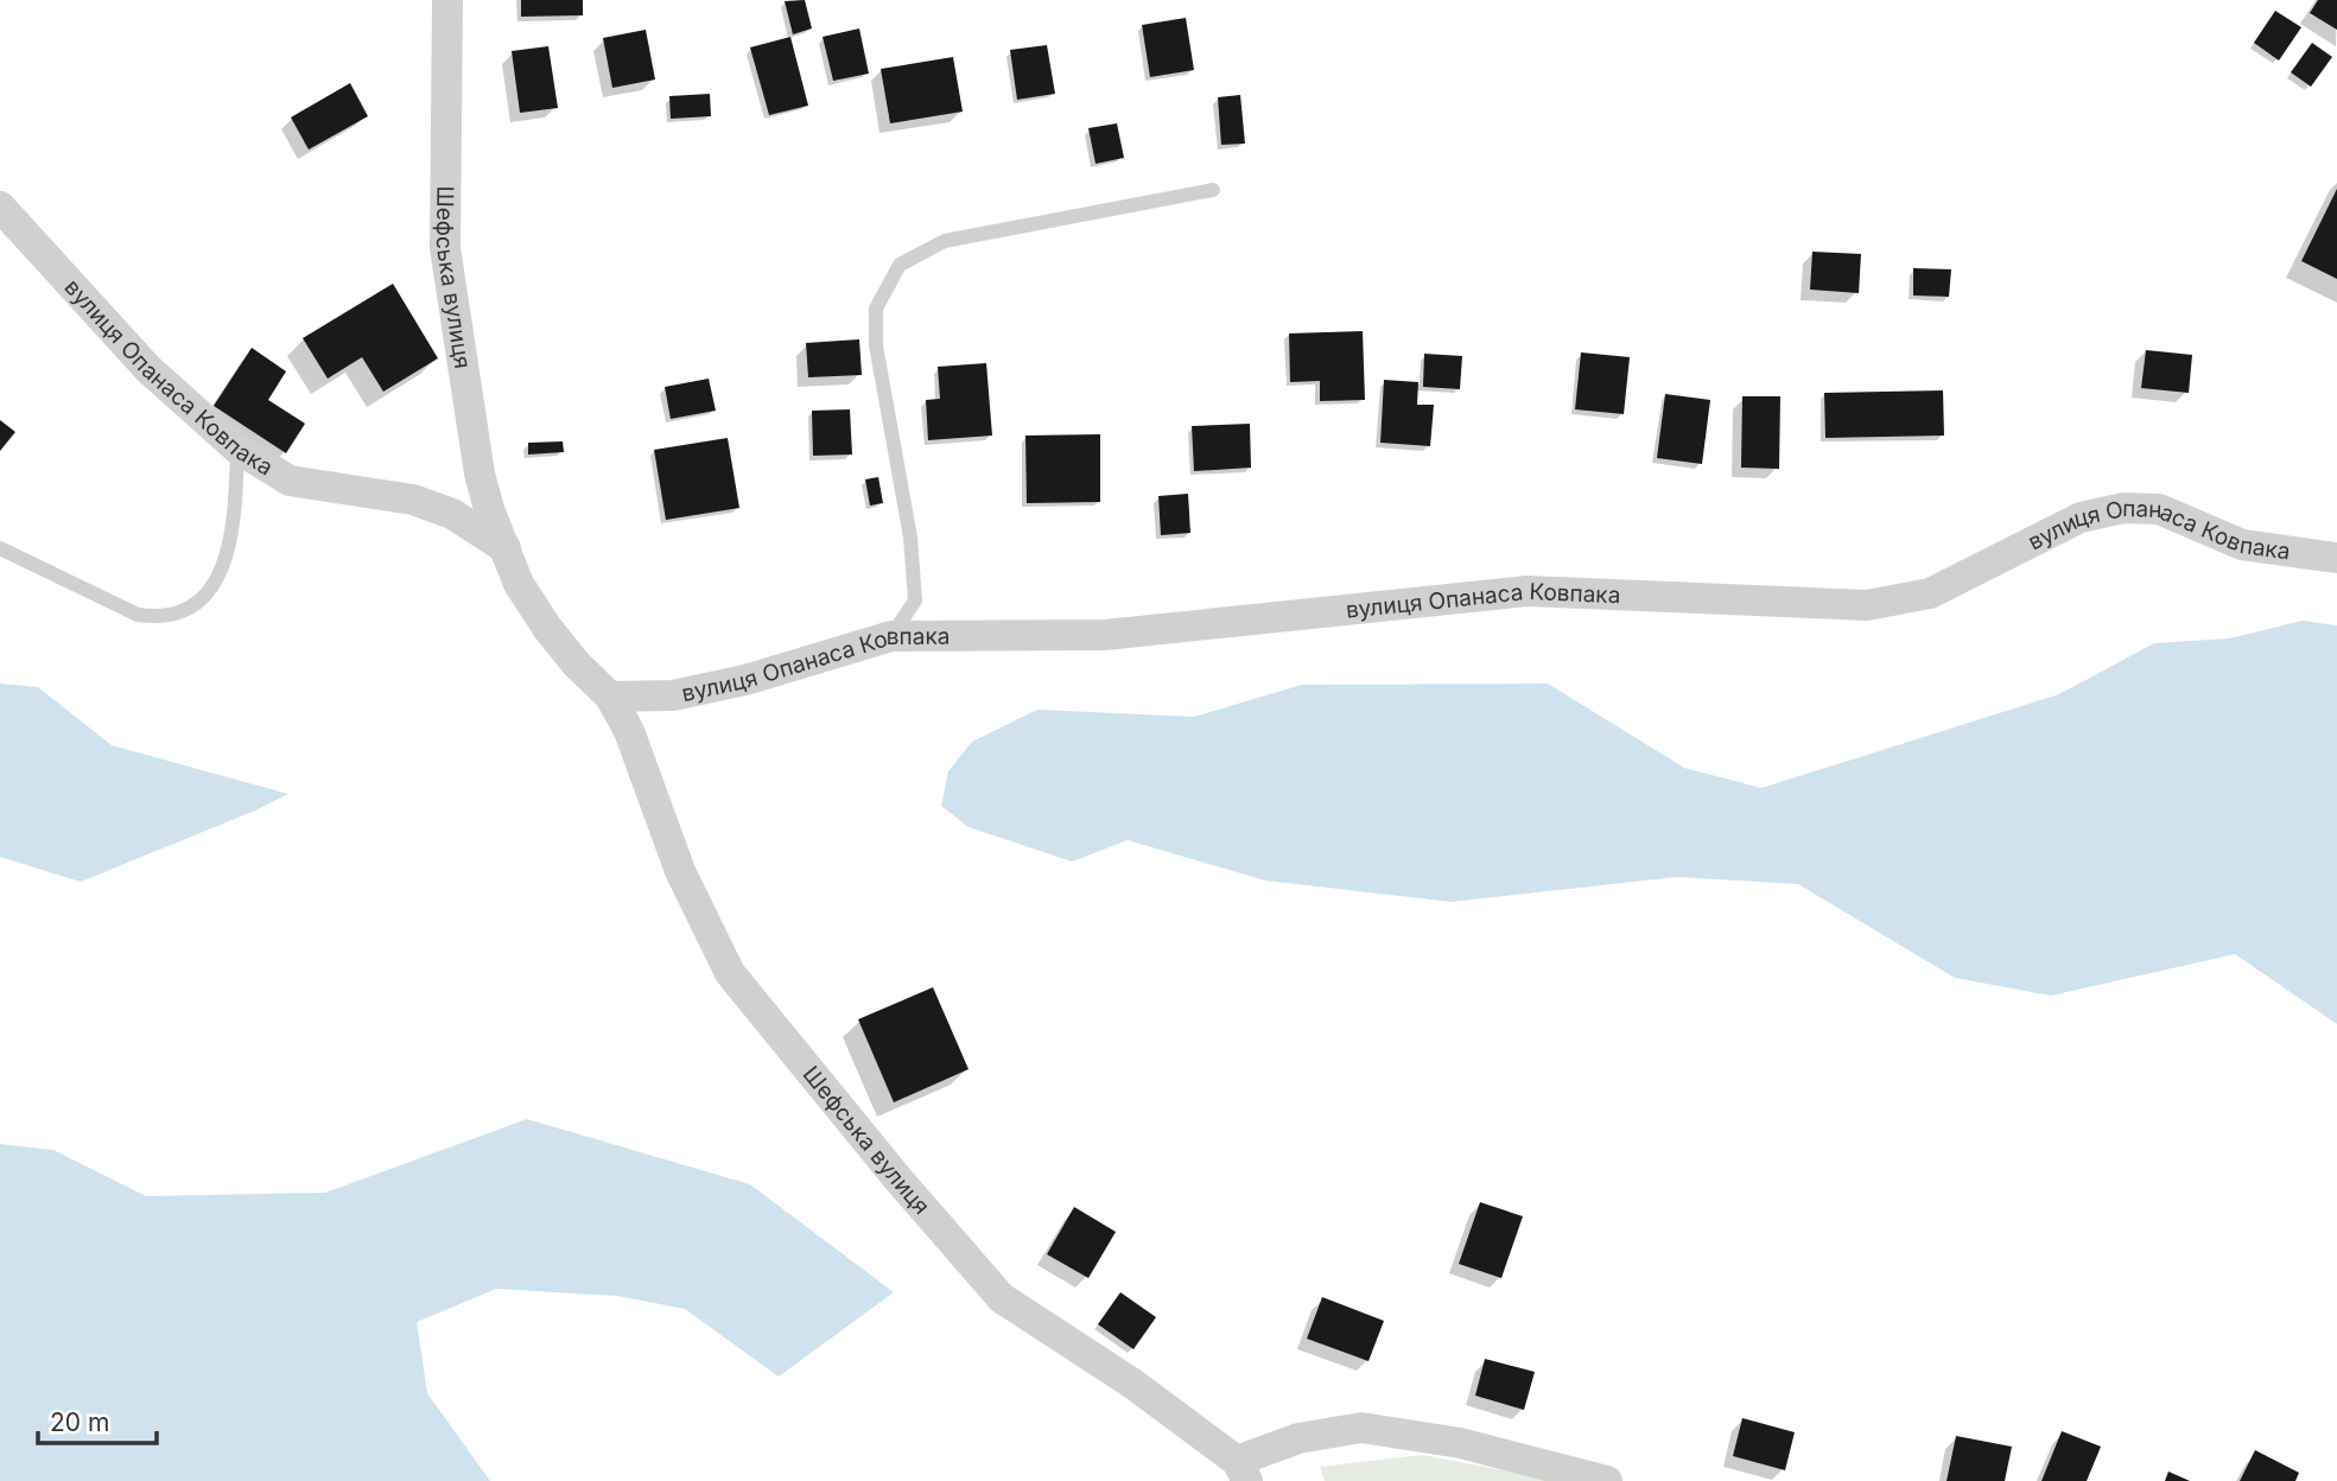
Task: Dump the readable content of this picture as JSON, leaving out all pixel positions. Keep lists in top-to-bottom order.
{
  "streets": {
    "street": ["Шефська вулиця", "вулиця Опанаса Ковпака"]
  },
  "crossings": [
    ["Шефська вулиця", "вулиця Опанаса Ковпака"]
  ],
  "scale_bar": "20 m"
}
